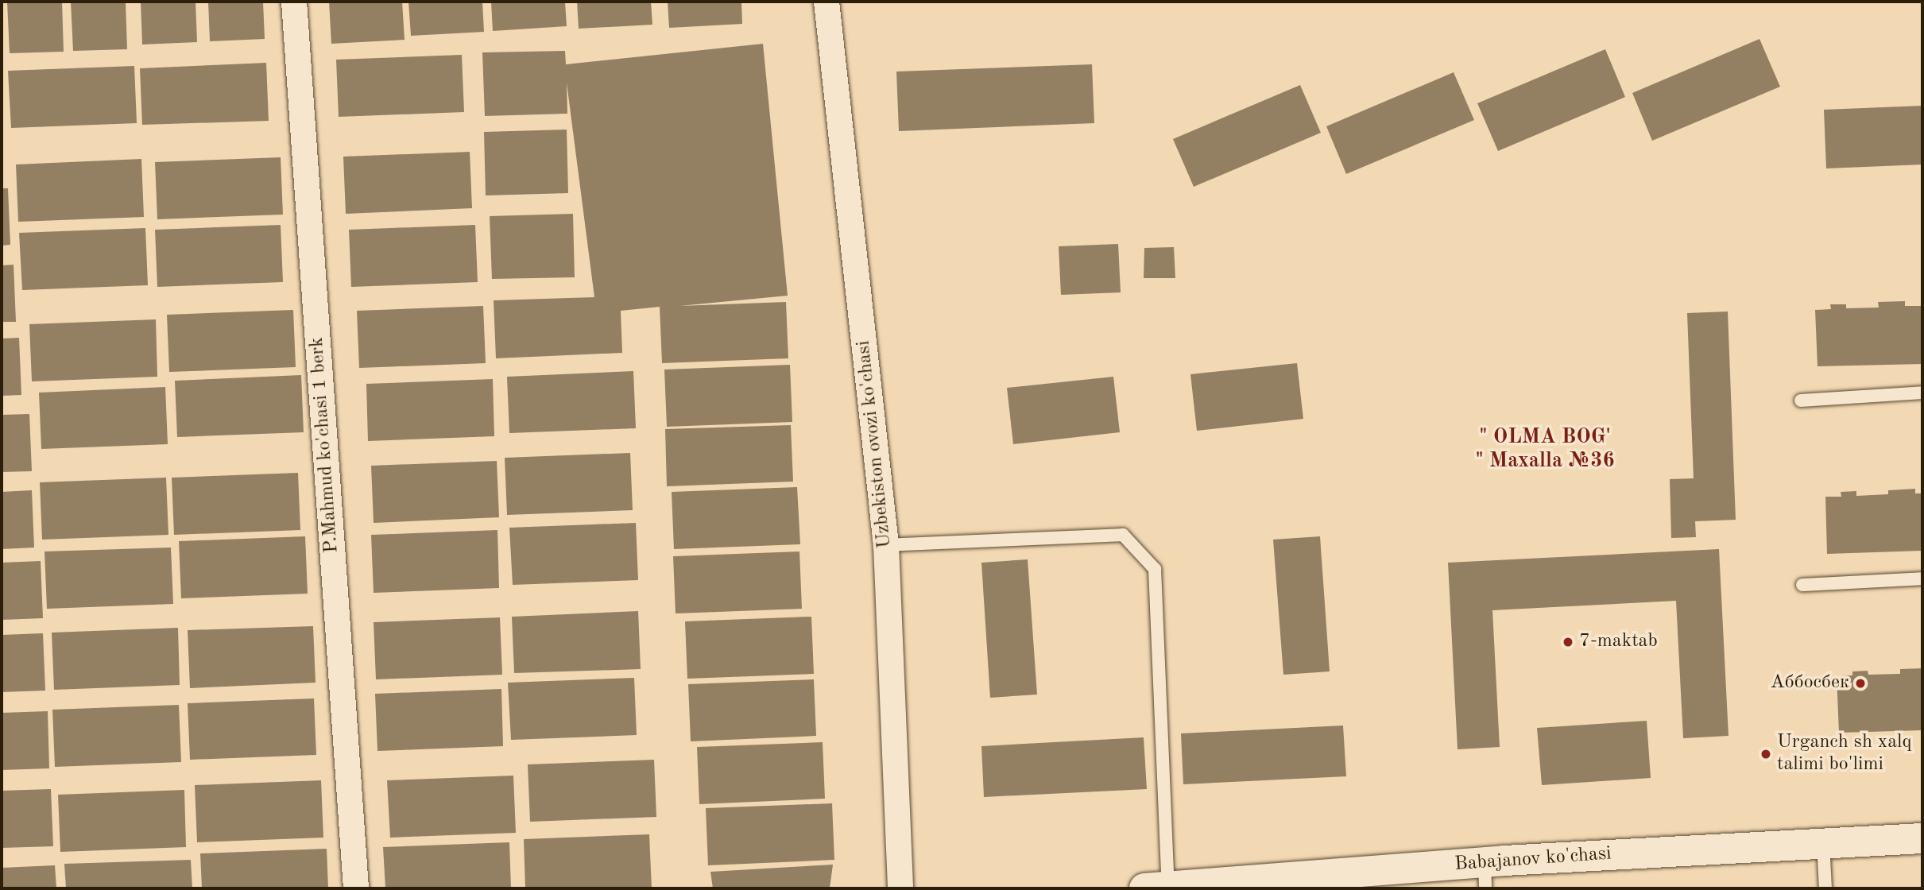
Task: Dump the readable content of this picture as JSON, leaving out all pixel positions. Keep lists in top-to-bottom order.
{
  "streets": {
    "street": ["Uzbekiston ovozi ko'chasi", "P.Mahmud ko'chasi 1 berk", "Babajanov ko'chasi"]
  },
  "districts": ["\" OLMA BOG' \" Maxalla №36"],
  "places": ["7-maktab", "Аббосбек", "Urganch sh xalq talimi bo'limi"]
}
